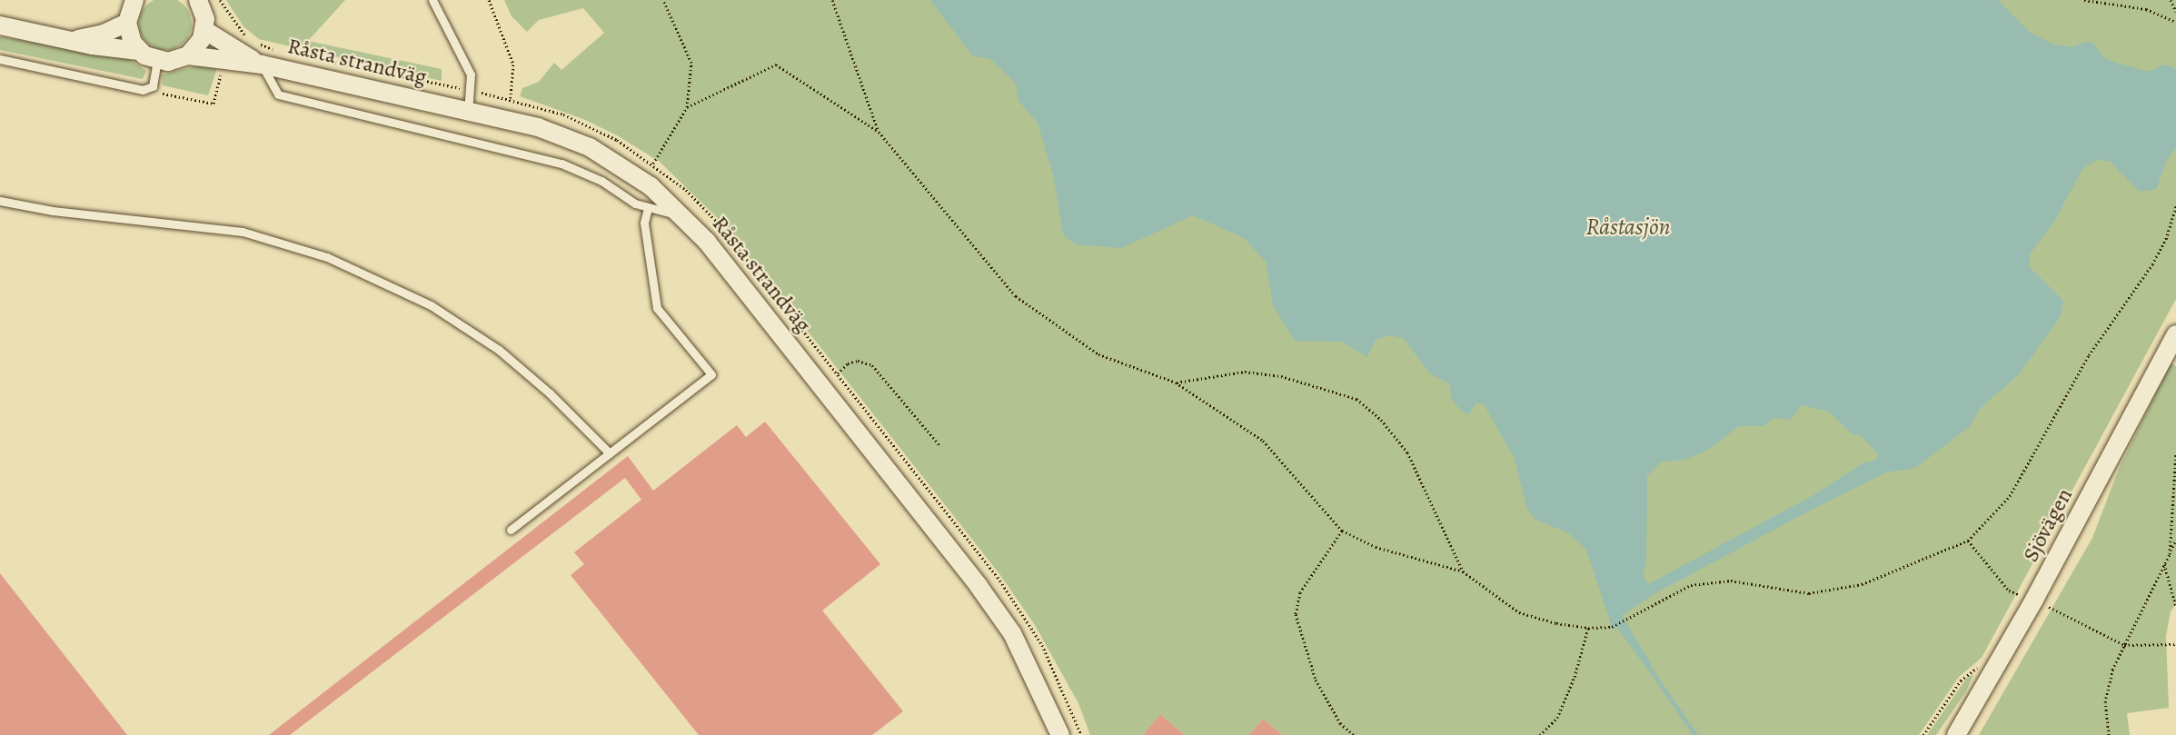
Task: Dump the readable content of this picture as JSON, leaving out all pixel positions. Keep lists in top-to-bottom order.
{
  "streets": {
    "street": ["Råsta strandväg", "Sjövägen"]
  },
  "water": ["Råstasjön"]
}
